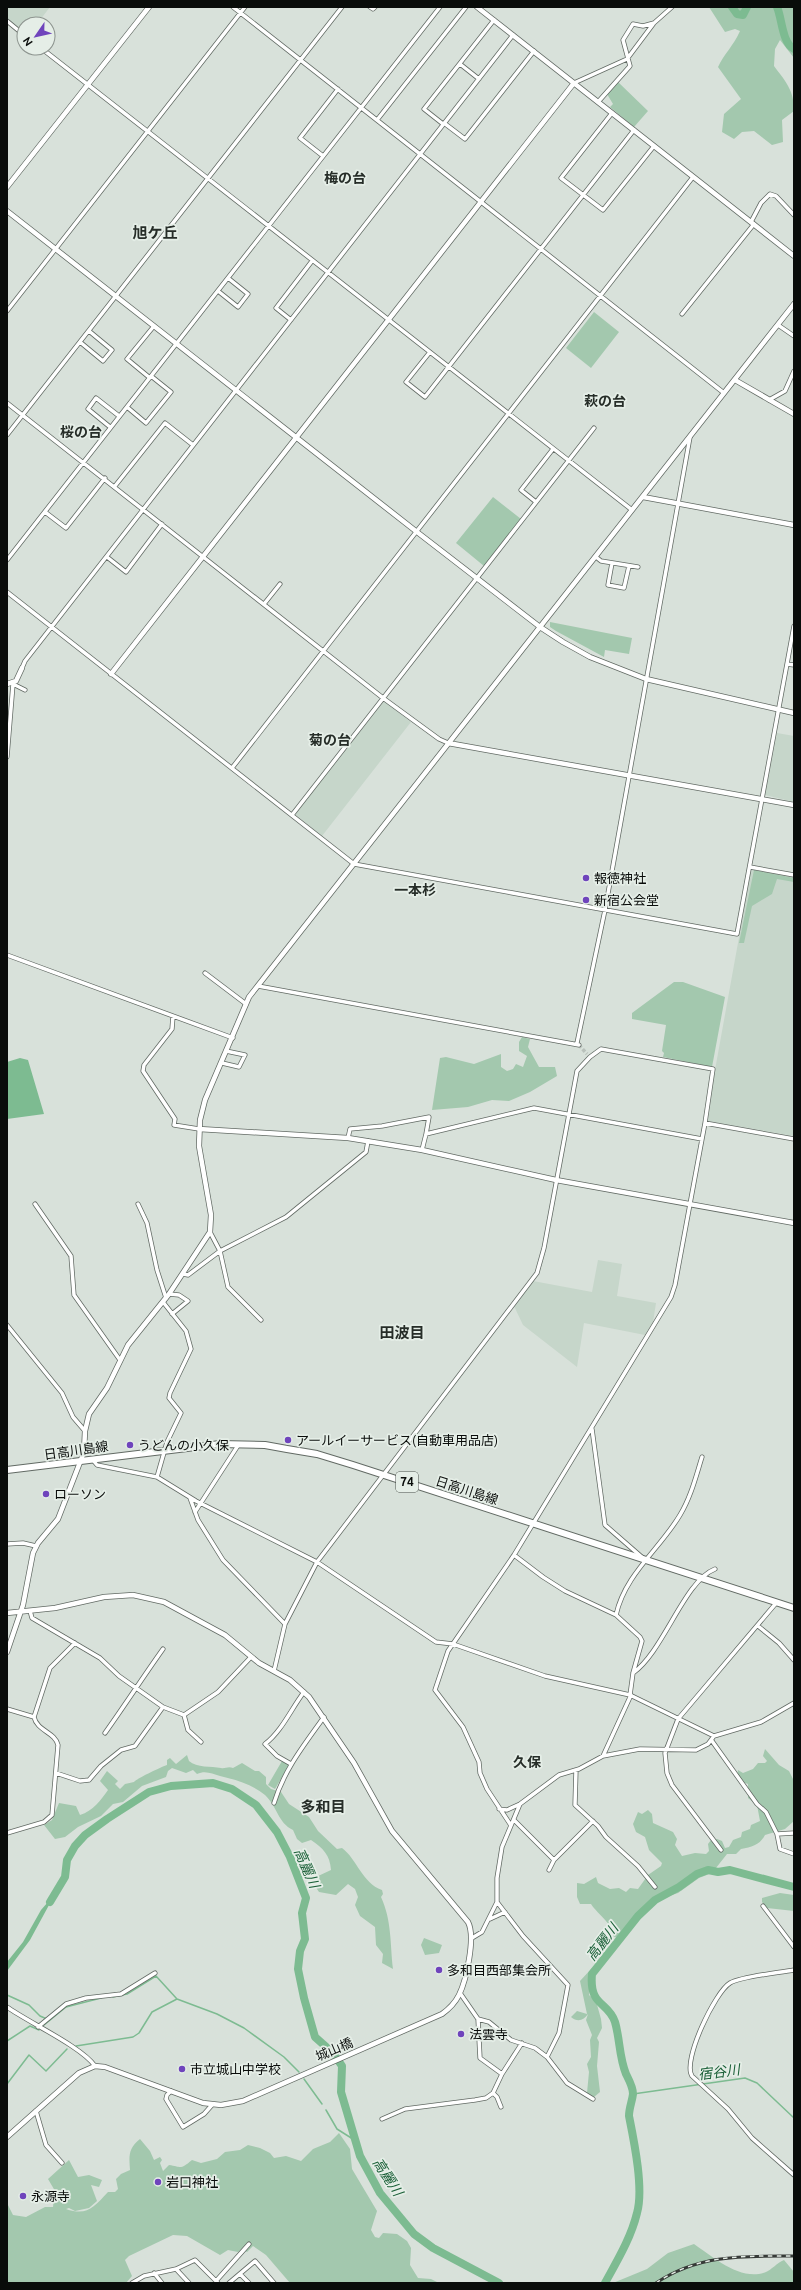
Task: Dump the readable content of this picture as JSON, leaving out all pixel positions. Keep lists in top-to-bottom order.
{
  "streets": {
    "main road": ["日高川島線", "74"],
    "street": ["城山橋"]
  },
  "districts": [
    "梅の台",
    "旭ケ丘",
    "萩の台",
    "桜の台",
    "菊の台",
    "一本杉",
    "田波目",
    "久保",
    "多和目"
  ],
  "water": ["高麗川", "宿谷川"],
  "places": [
    "報徳神社",
    "新宿公会堂",
    "アールイーサービス(自動車用品店)",
    "うどんの小久保",
    "ローソン",
    "多和目西部集会所",
    "法雲寺",
    "市立城山中学校",
    "岩口神社",
    "永源寺"
  ],
  "north": "bottom left"
}
